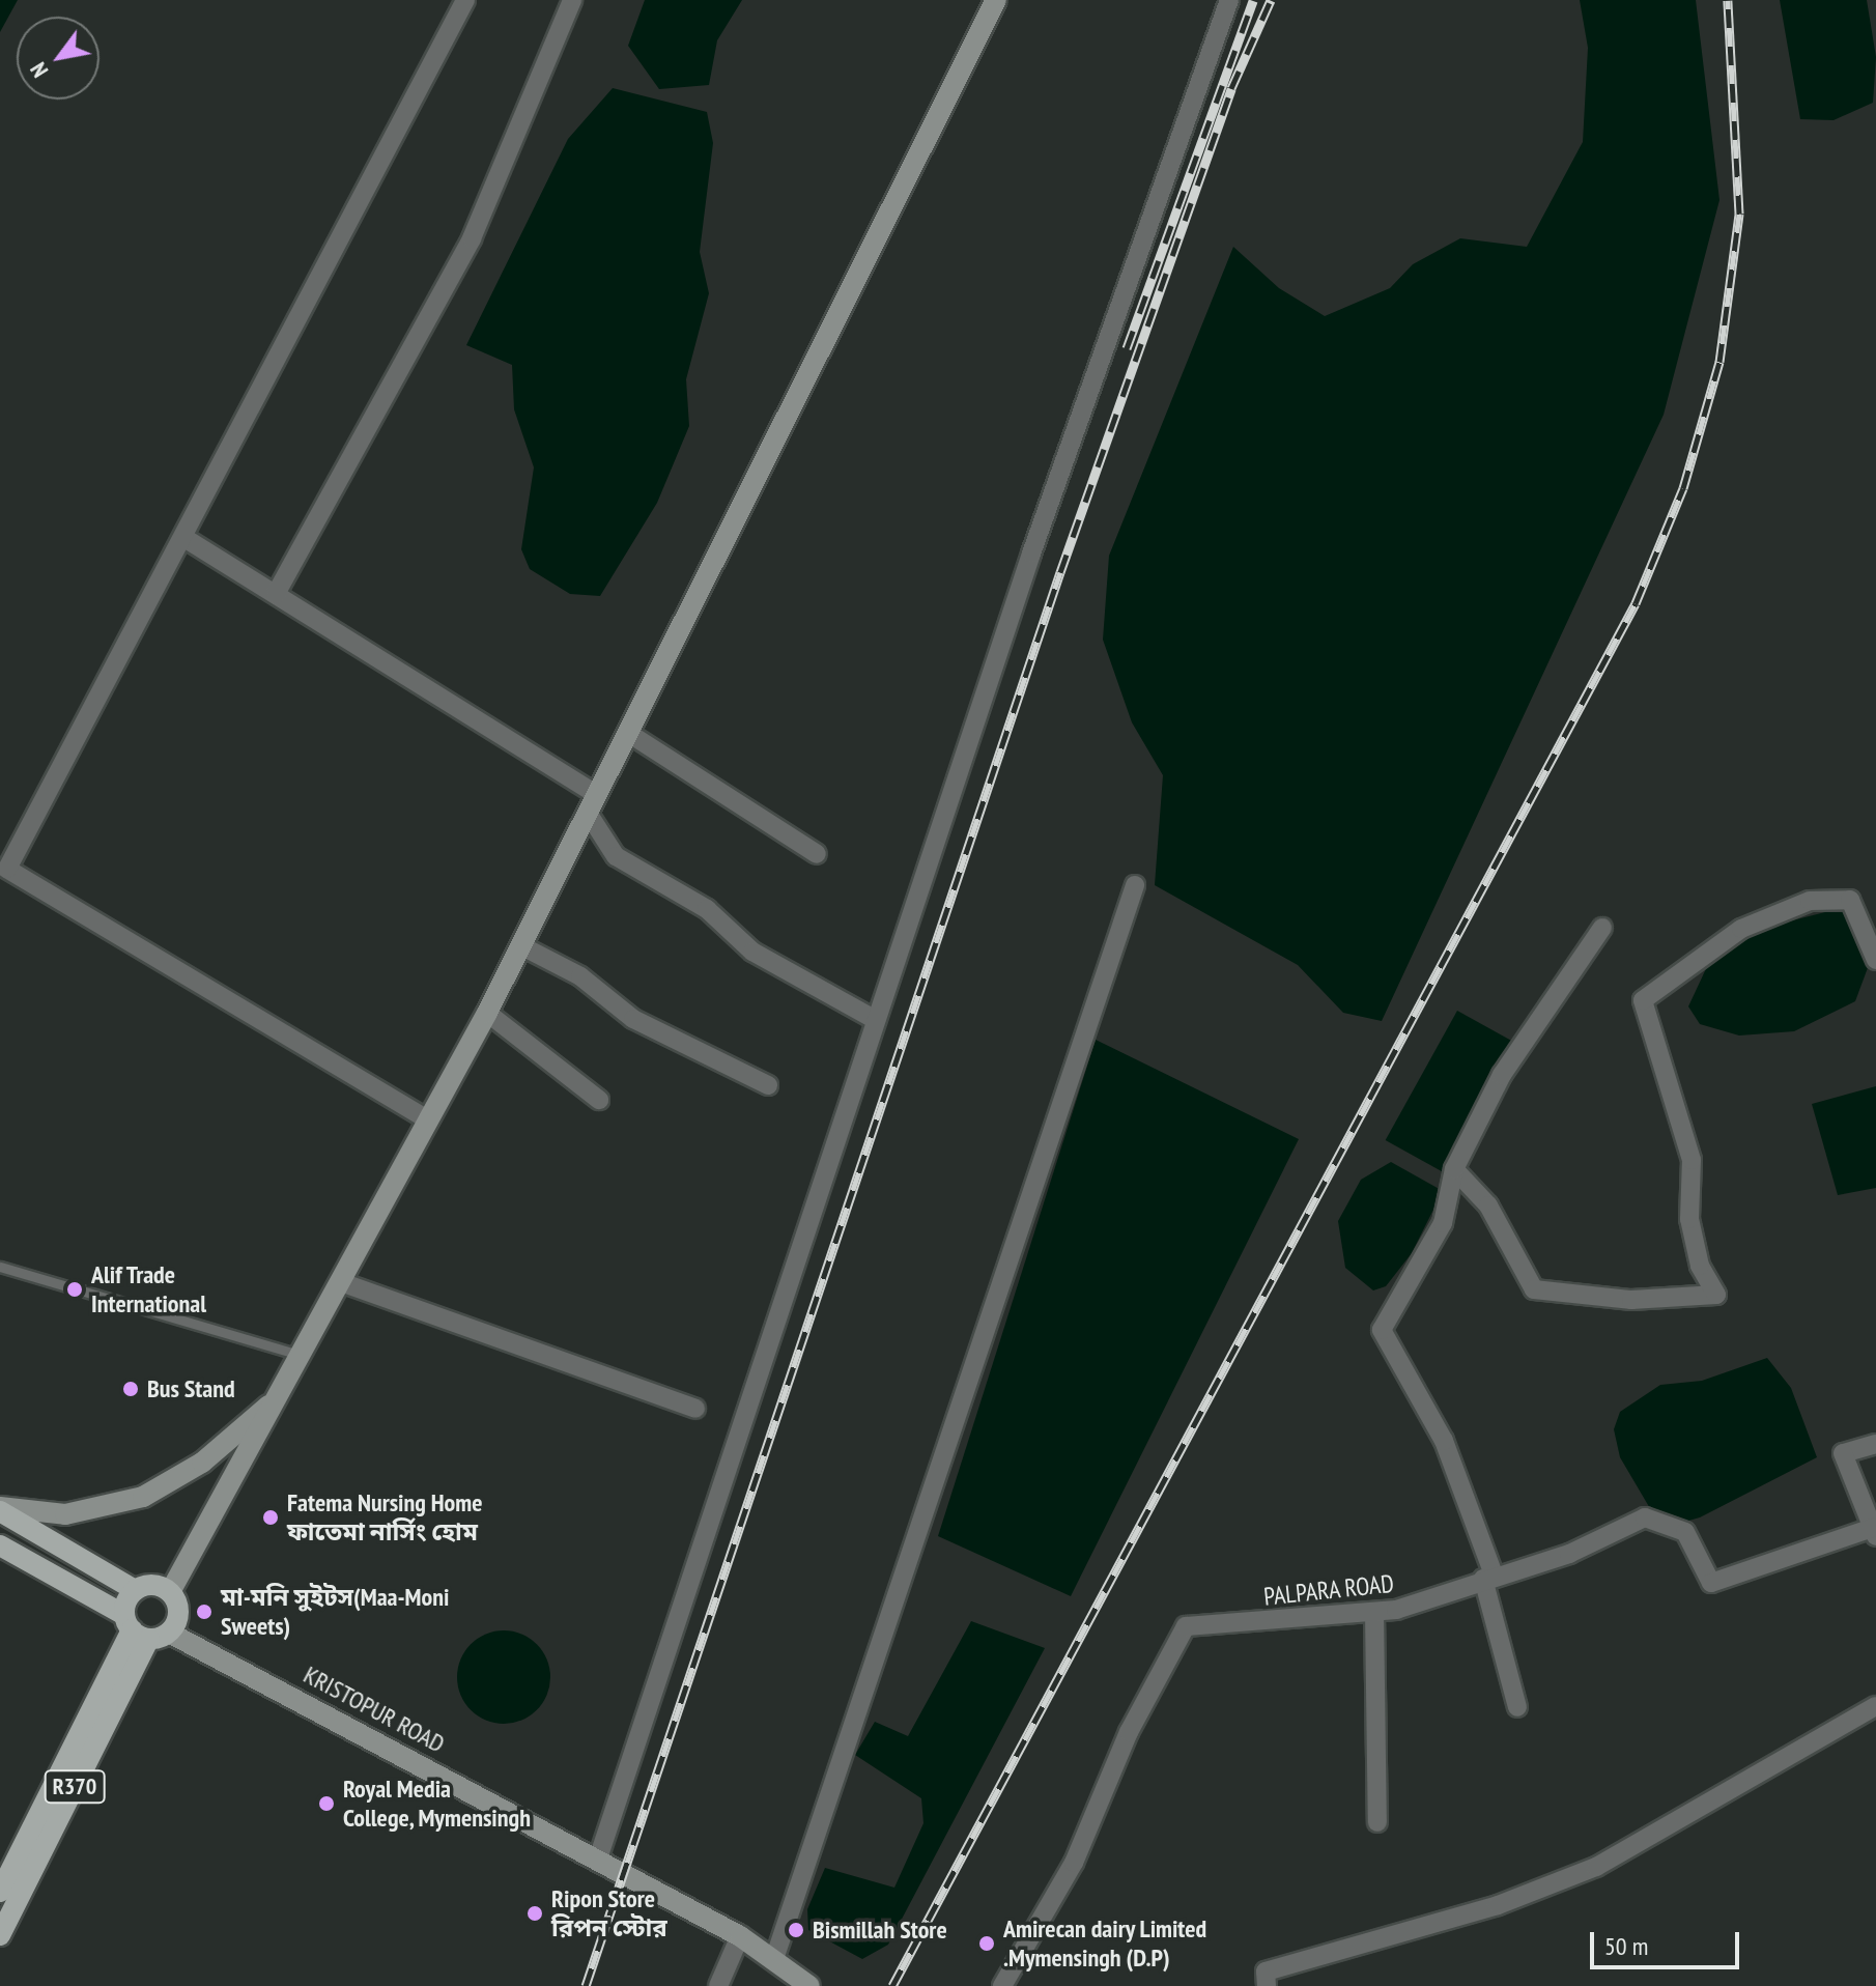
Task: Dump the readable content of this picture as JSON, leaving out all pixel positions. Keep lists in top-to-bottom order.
{
  "streets": {
    "main road": ["KRISTOPUR ROAD", "R370"],
    "street": ["PALPARA ROAD"]
  },
  "crossings": [
    ["KRISTOPUR ROAD", "R370"]
  ],
  "places": [
    "Alif Trade International",
    "Bus Stand",
    "Fatema Nursing Home ফাতেমা নার্সিং হোম",
    "মা-মনি সুইটস(Maa-Moni Sweets)",
    "Royal Media College, Mymensingh",
    "Ripon Store রিপন স্টোর",
    "Bismillah Store",
    "Amirecan dairy Limited .Mymensingh (D.P)"
  ],
  "scale_bar": "50 m",
  "north": "bottom left"
}
